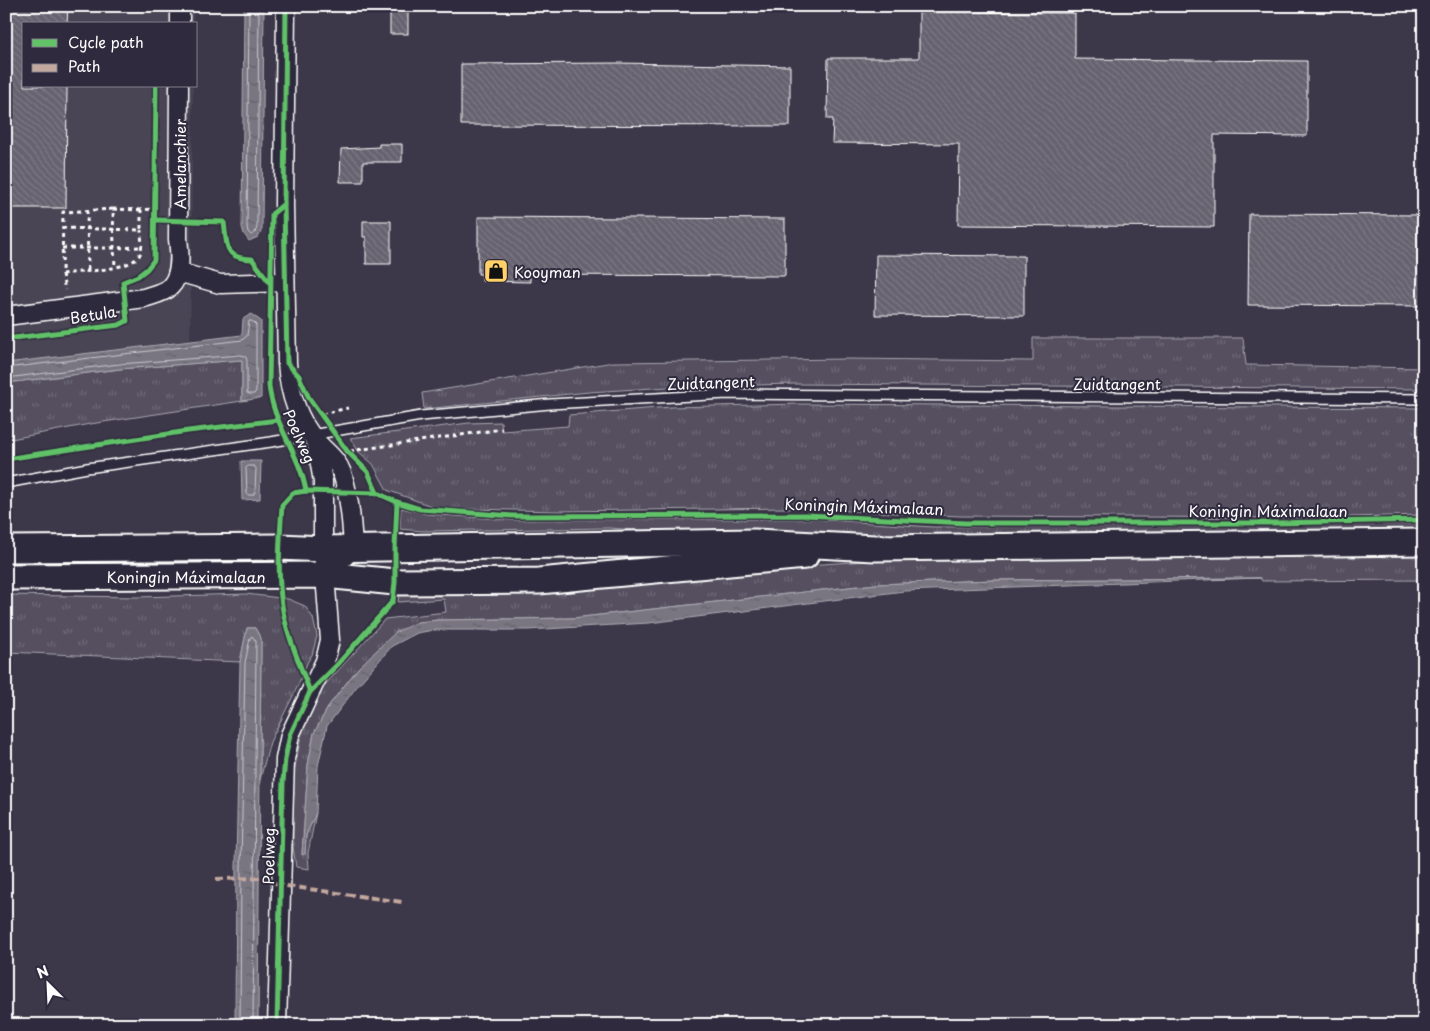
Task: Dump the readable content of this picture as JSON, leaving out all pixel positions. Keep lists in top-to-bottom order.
{
  "streets": {
    "main road": ["Koningin Máximalaan"],
    "street": ["Amelanchier", "Betula", "Poelweg"],
    "lane": ["Zuidtangent"]
  },
  "crossings": [
    ["Amelanchier", "Betula"],
    ["Zuidtangent", "Poelweg"],
    ["Poelweg", "Koningin Máximalaan"]
  ],
  "places": {
    "shop": ["Kooyman"]
  },
  "legend": ["Cycle path", "Path"],
  "north": "top left"
}
